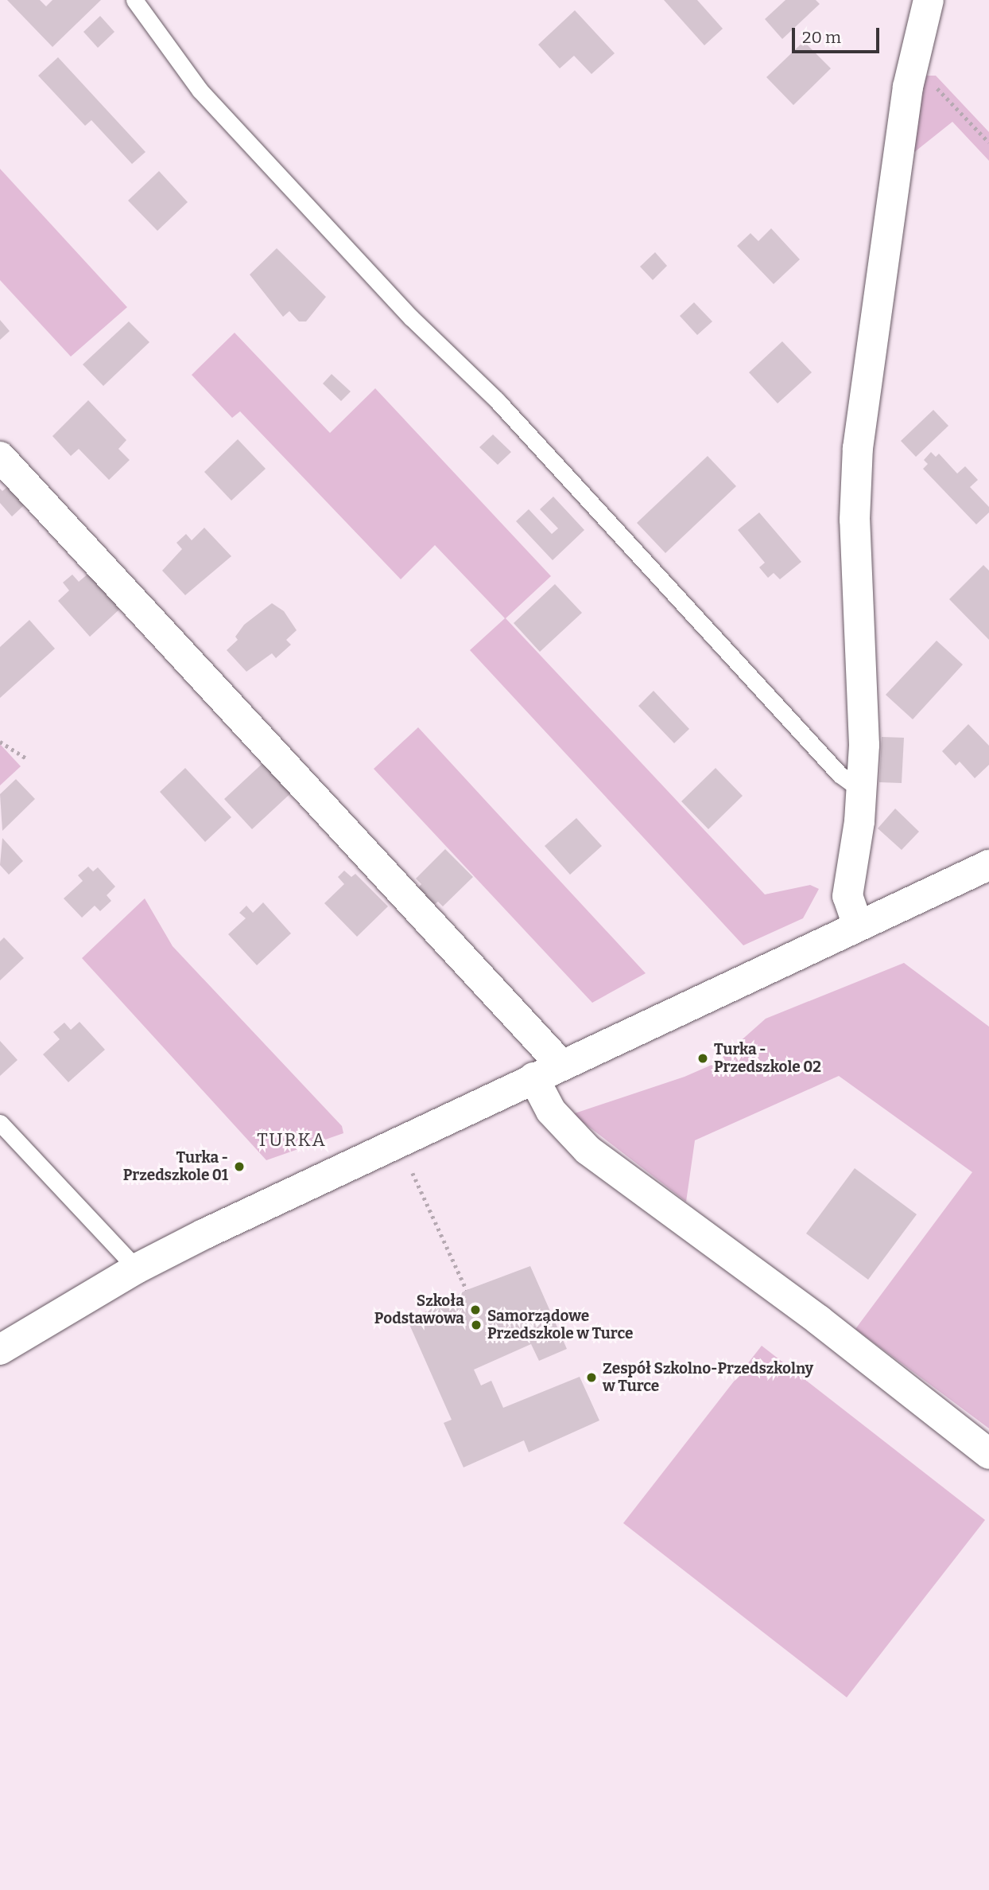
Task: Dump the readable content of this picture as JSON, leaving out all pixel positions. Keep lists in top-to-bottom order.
{
  "districts": ["TURKA"],
  "places": [
    "Turka - Przedszkole 02",
    "Turka - Przedszkole 01",
    "Szkoła Podstawowa",
    "Samorządowe Przedszkole w Turce",
    "Zespół Szkolno-Przedszkolny w Turce"
  ],
  "scale_bar": "20 m"
}
